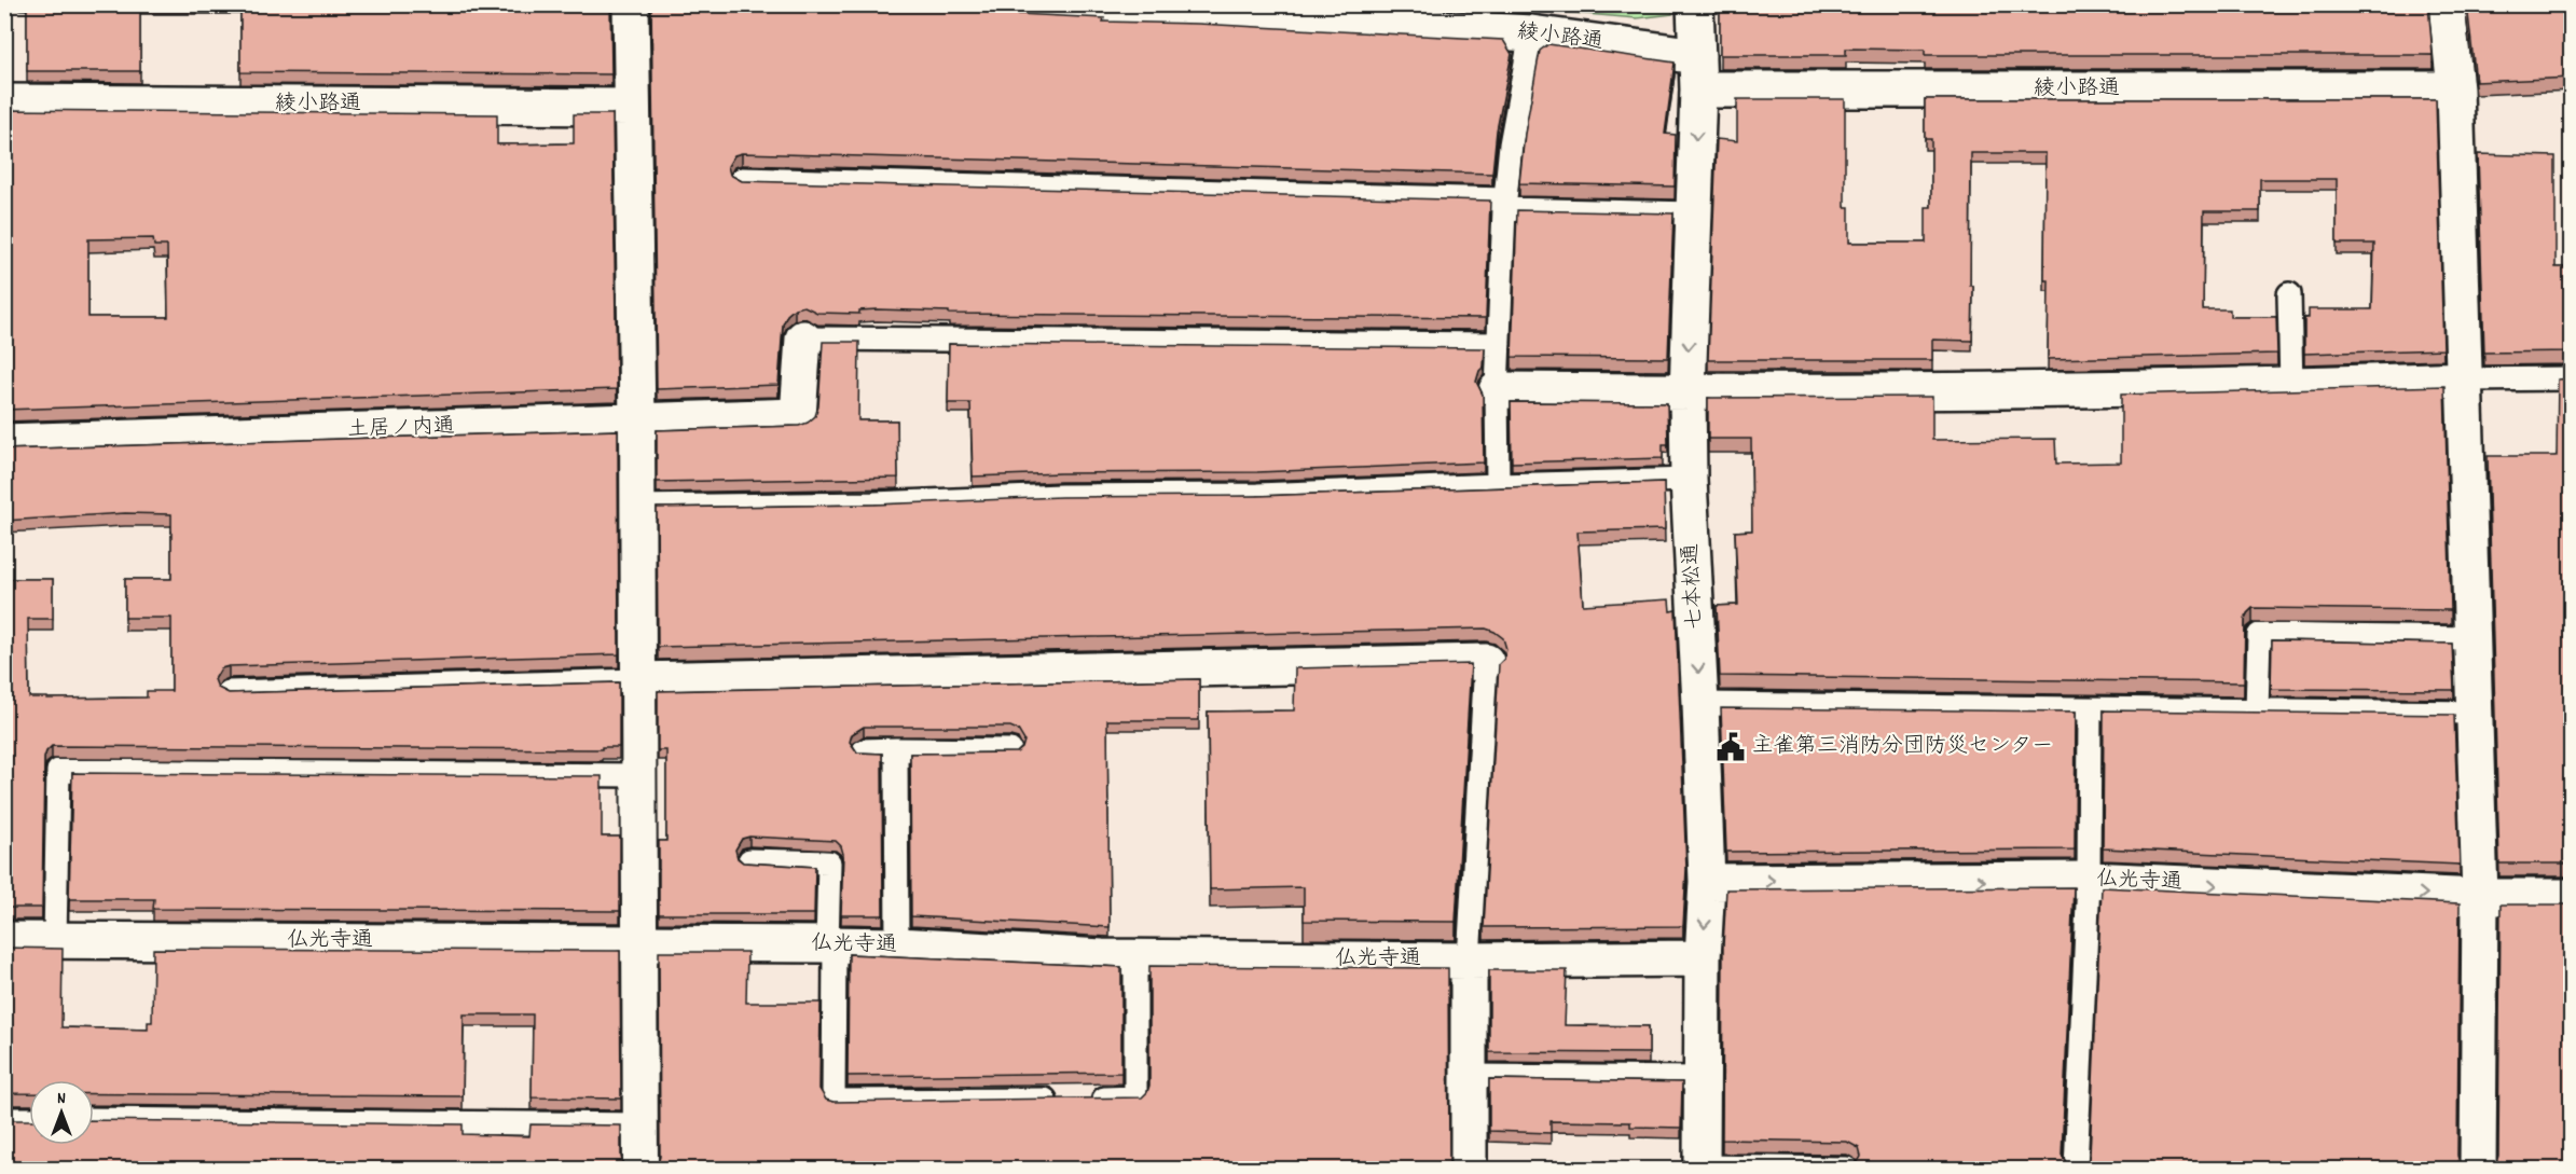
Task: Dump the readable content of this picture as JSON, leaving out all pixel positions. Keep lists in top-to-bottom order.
{
  "streets": {
    "street": [
      "綾小路通",
      "土居ノ内通",
      "七本松通",
      "仏光寺通"
    ]
  },
  "crossings": [
    ["綾小路通", "七本松通"],
    ["七本松通", "仏光寺通"]
  ],
  "one_way": ["七本松通"],
  "places": {
    "public building": ["主雀第三消防分団防災センター"]
  },
  "north": "top"
}
